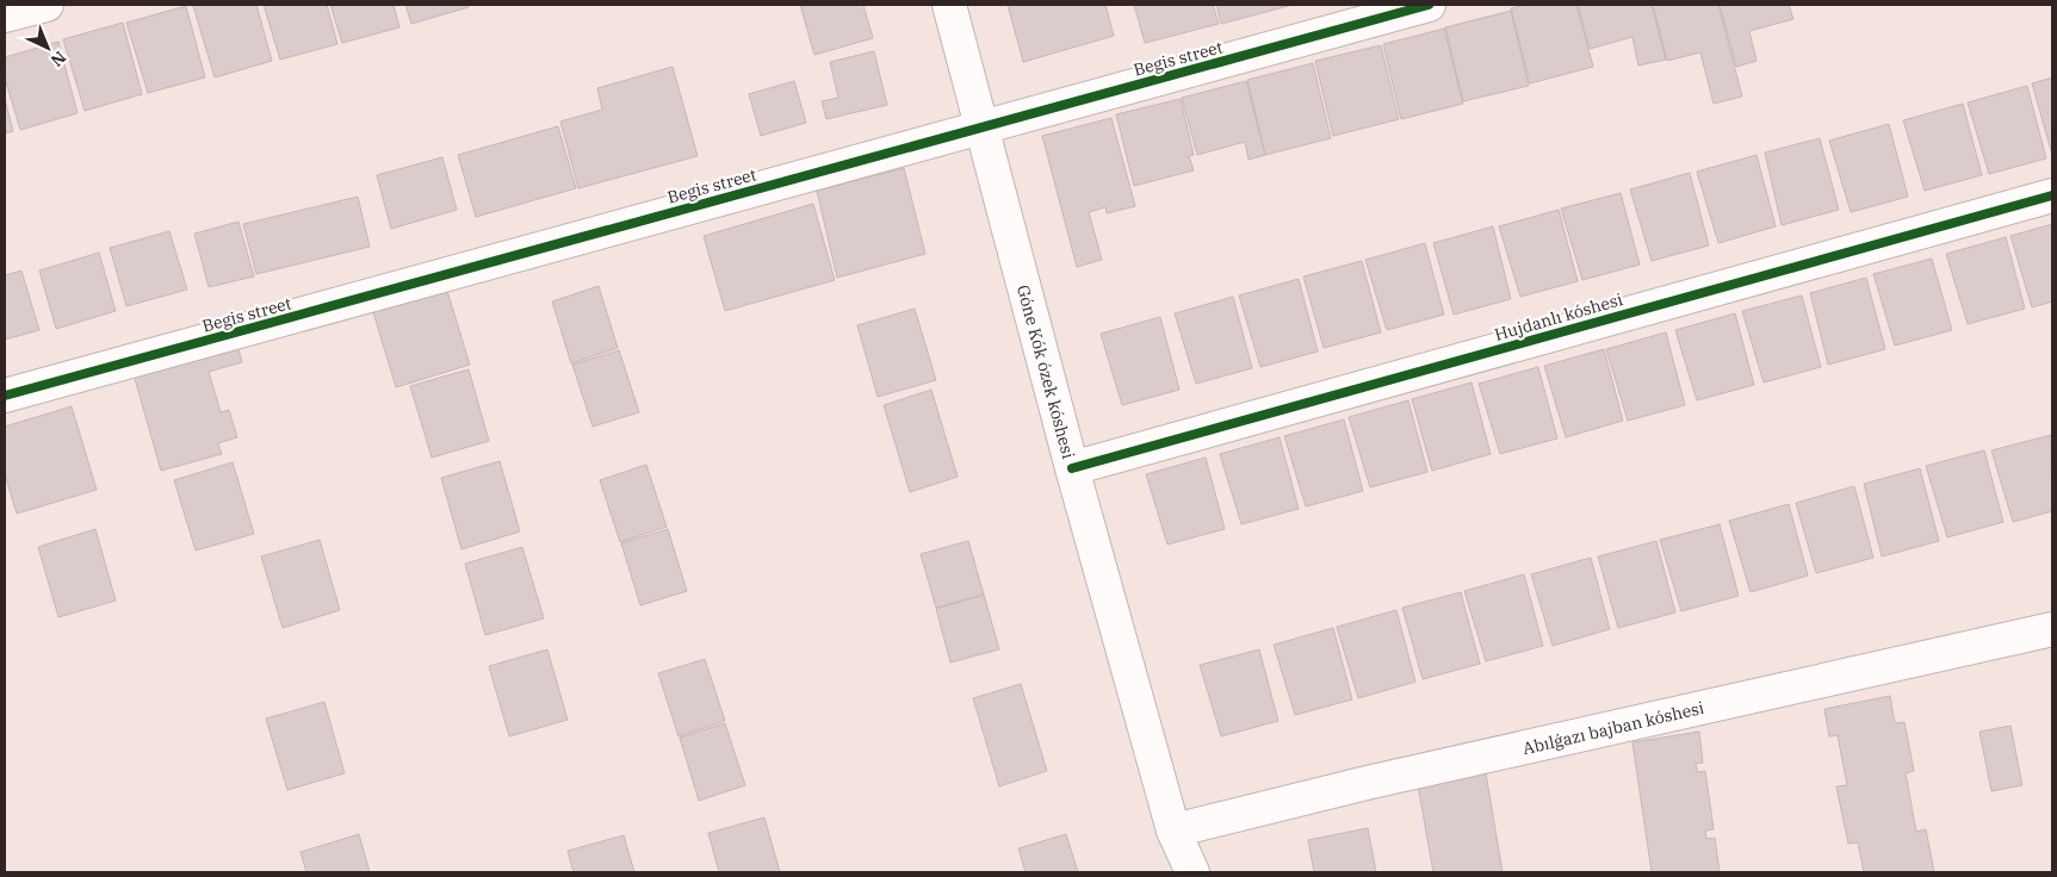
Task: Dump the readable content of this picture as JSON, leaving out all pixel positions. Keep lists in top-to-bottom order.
{
  "streets": {
    "street": [
      "Begis street",
      "Hujdanlı kóshesi",
      "Góne Kók ózek kóshesi",
      "Abılǵazı bajban kóshesi"
    ]
  },
  "crossings": [
    ["Begis street", "Góne Kók ózek kóshesi"],
    ["Hujdanlı kóshesi", "Góne Kók ózek kóshesi"],
    ["Góne Kók ózek kóshesi", "Abılǵazı bajban kóshesi"]
  ],
  "north": "bottom right"
}
